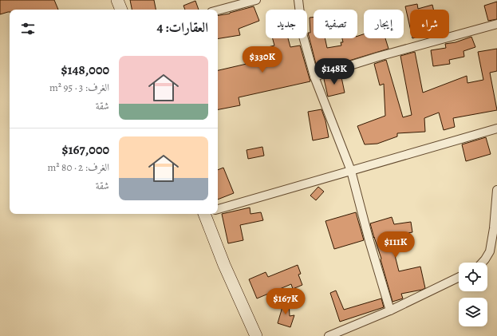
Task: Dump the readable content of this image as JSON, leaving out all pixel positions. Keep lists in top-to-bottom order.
{
  "page": {
    "chip": [
      "شراء",
      "إيجار",
      "تصفية",
      "جديد"
    ],
    "heading": "العقارات: 4",
    "price": [
      "$330K",
      "$148K",
      "$111K",
      "$167K"
    ],
    "list": [
      {
        "name": "$148,000",
        "note": "الغرف: 3 · 95 m² · شقة"
      },
      {
        "name": "$167,000",
        "note": "الغرف: 2 · 80 m² · شقة"
      }
    ]
  }
}
